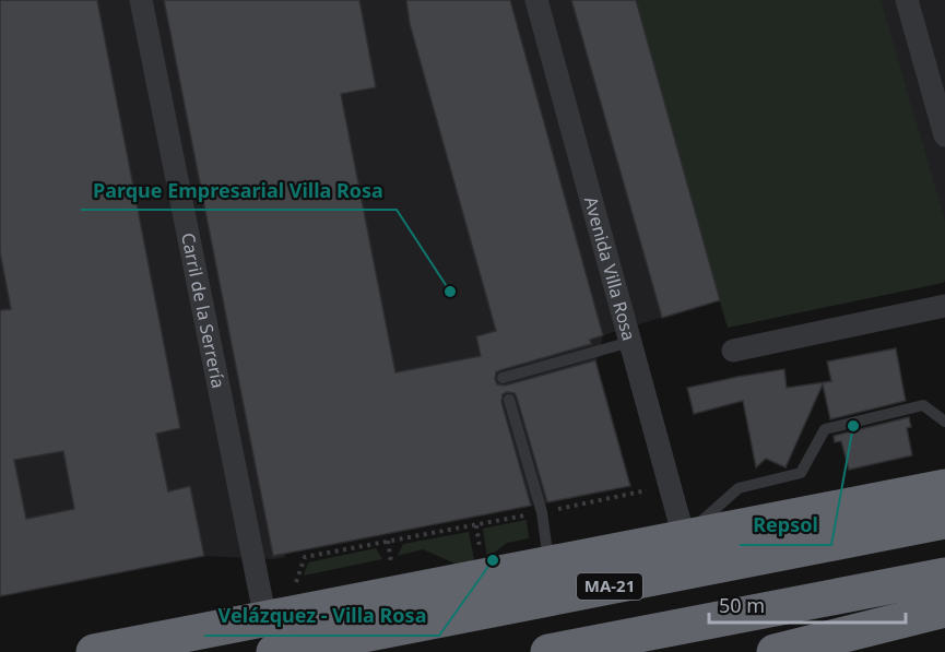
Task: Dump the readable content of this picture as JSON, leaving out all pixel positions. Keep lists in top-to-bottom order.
{
  "streets": {
    "highway": ["MA-21"],
    "street": ["Avenida Villa Rosa", "Carril de la Serrería"]
  },
  "crossings": [
    ["Carril de la Serrería", "MA-21"]
  ],
  "places": ["Parque Empresarial Villa Rosa", "Repsol", "Velázquez - Villa Rosa"],
  "scale_bar": "50 m"
}
